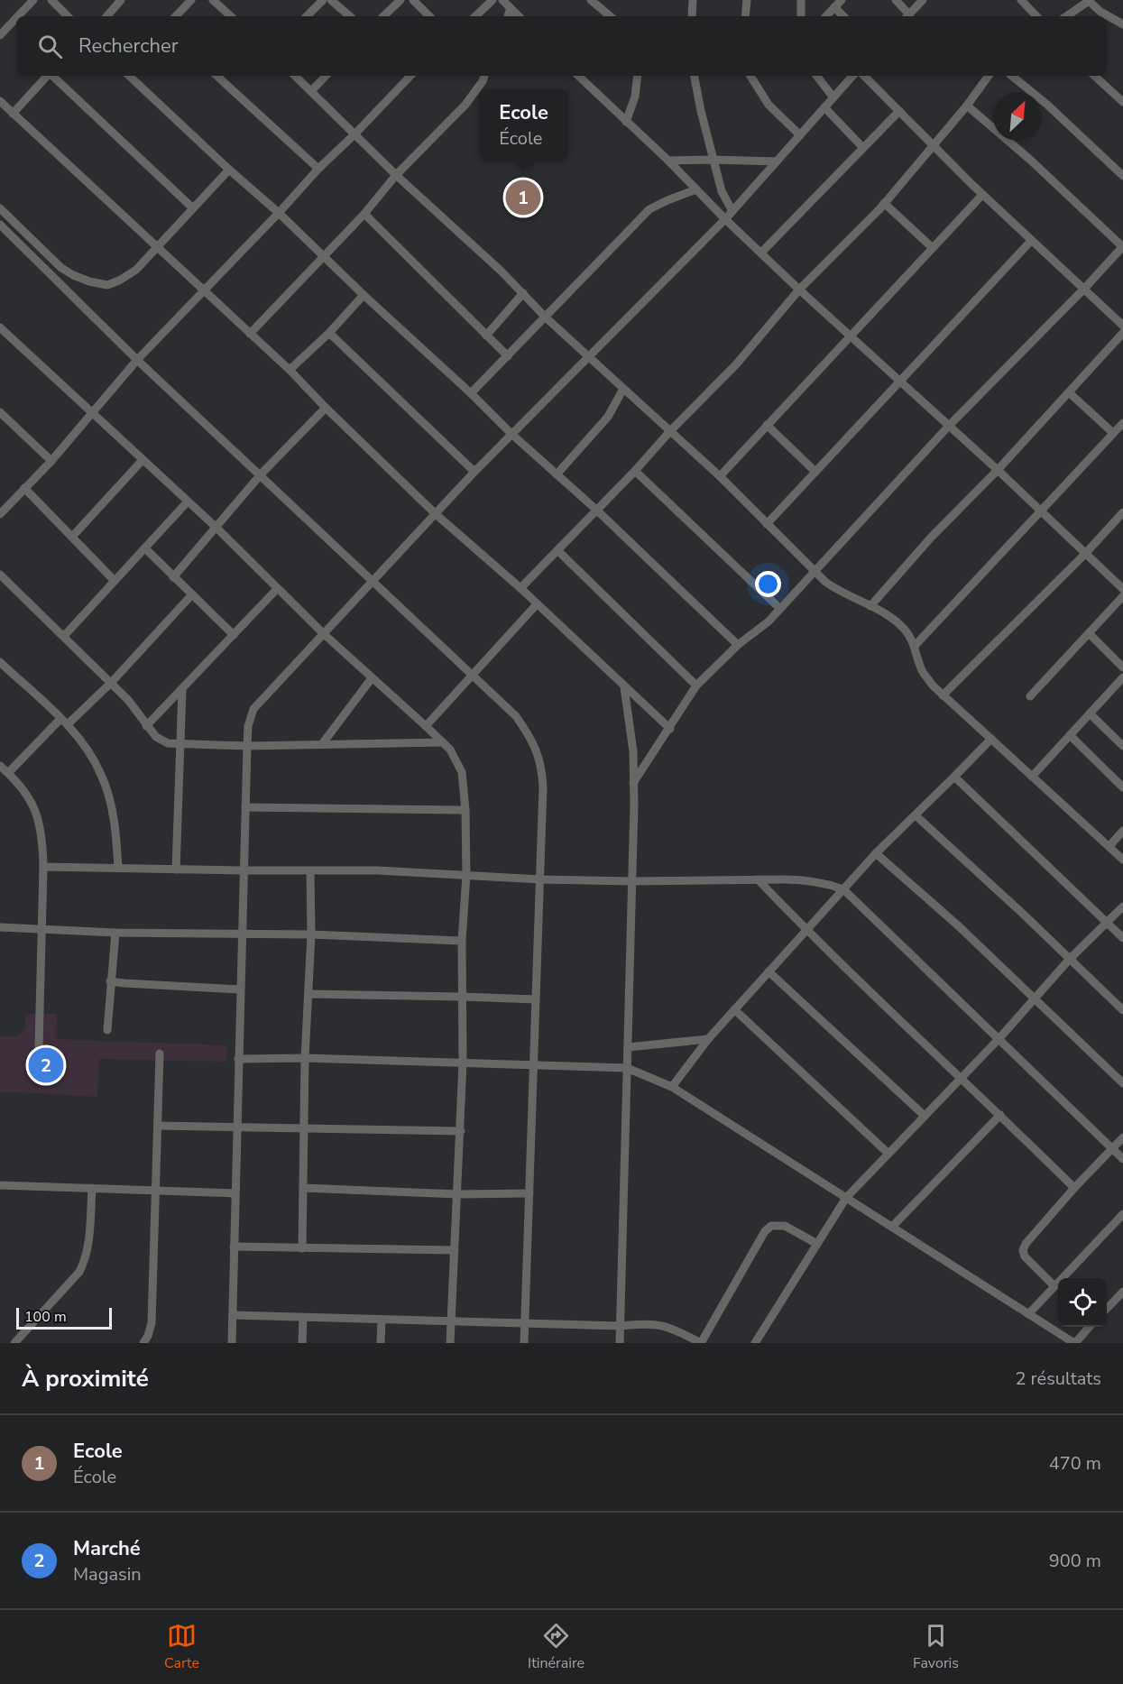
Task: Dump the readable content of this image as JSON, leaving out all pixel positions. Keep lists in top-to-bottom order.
{
  "scale_bar": "100 m",
  "north": "top right",
  "page": {
    "search": "Rechercher",
    "popup": ["Ecole", "École"],
    "pins": ["1", "2"],
    "scale": "100 m",
    "heading": ["À proximité", "2 résultats"],
    "list": [
      {
        "mark": "1",
        "name": "Ecole",
        "note": "École",
        "value": "470 m"
      },
      {
        "mark": "2",
        "name": "Marché",
        "note": "Magasin",
        "value": "900 m"
      }
    ],
    "nav": ["Carte", "Itinéraire", "Favoris"]
  }
}
